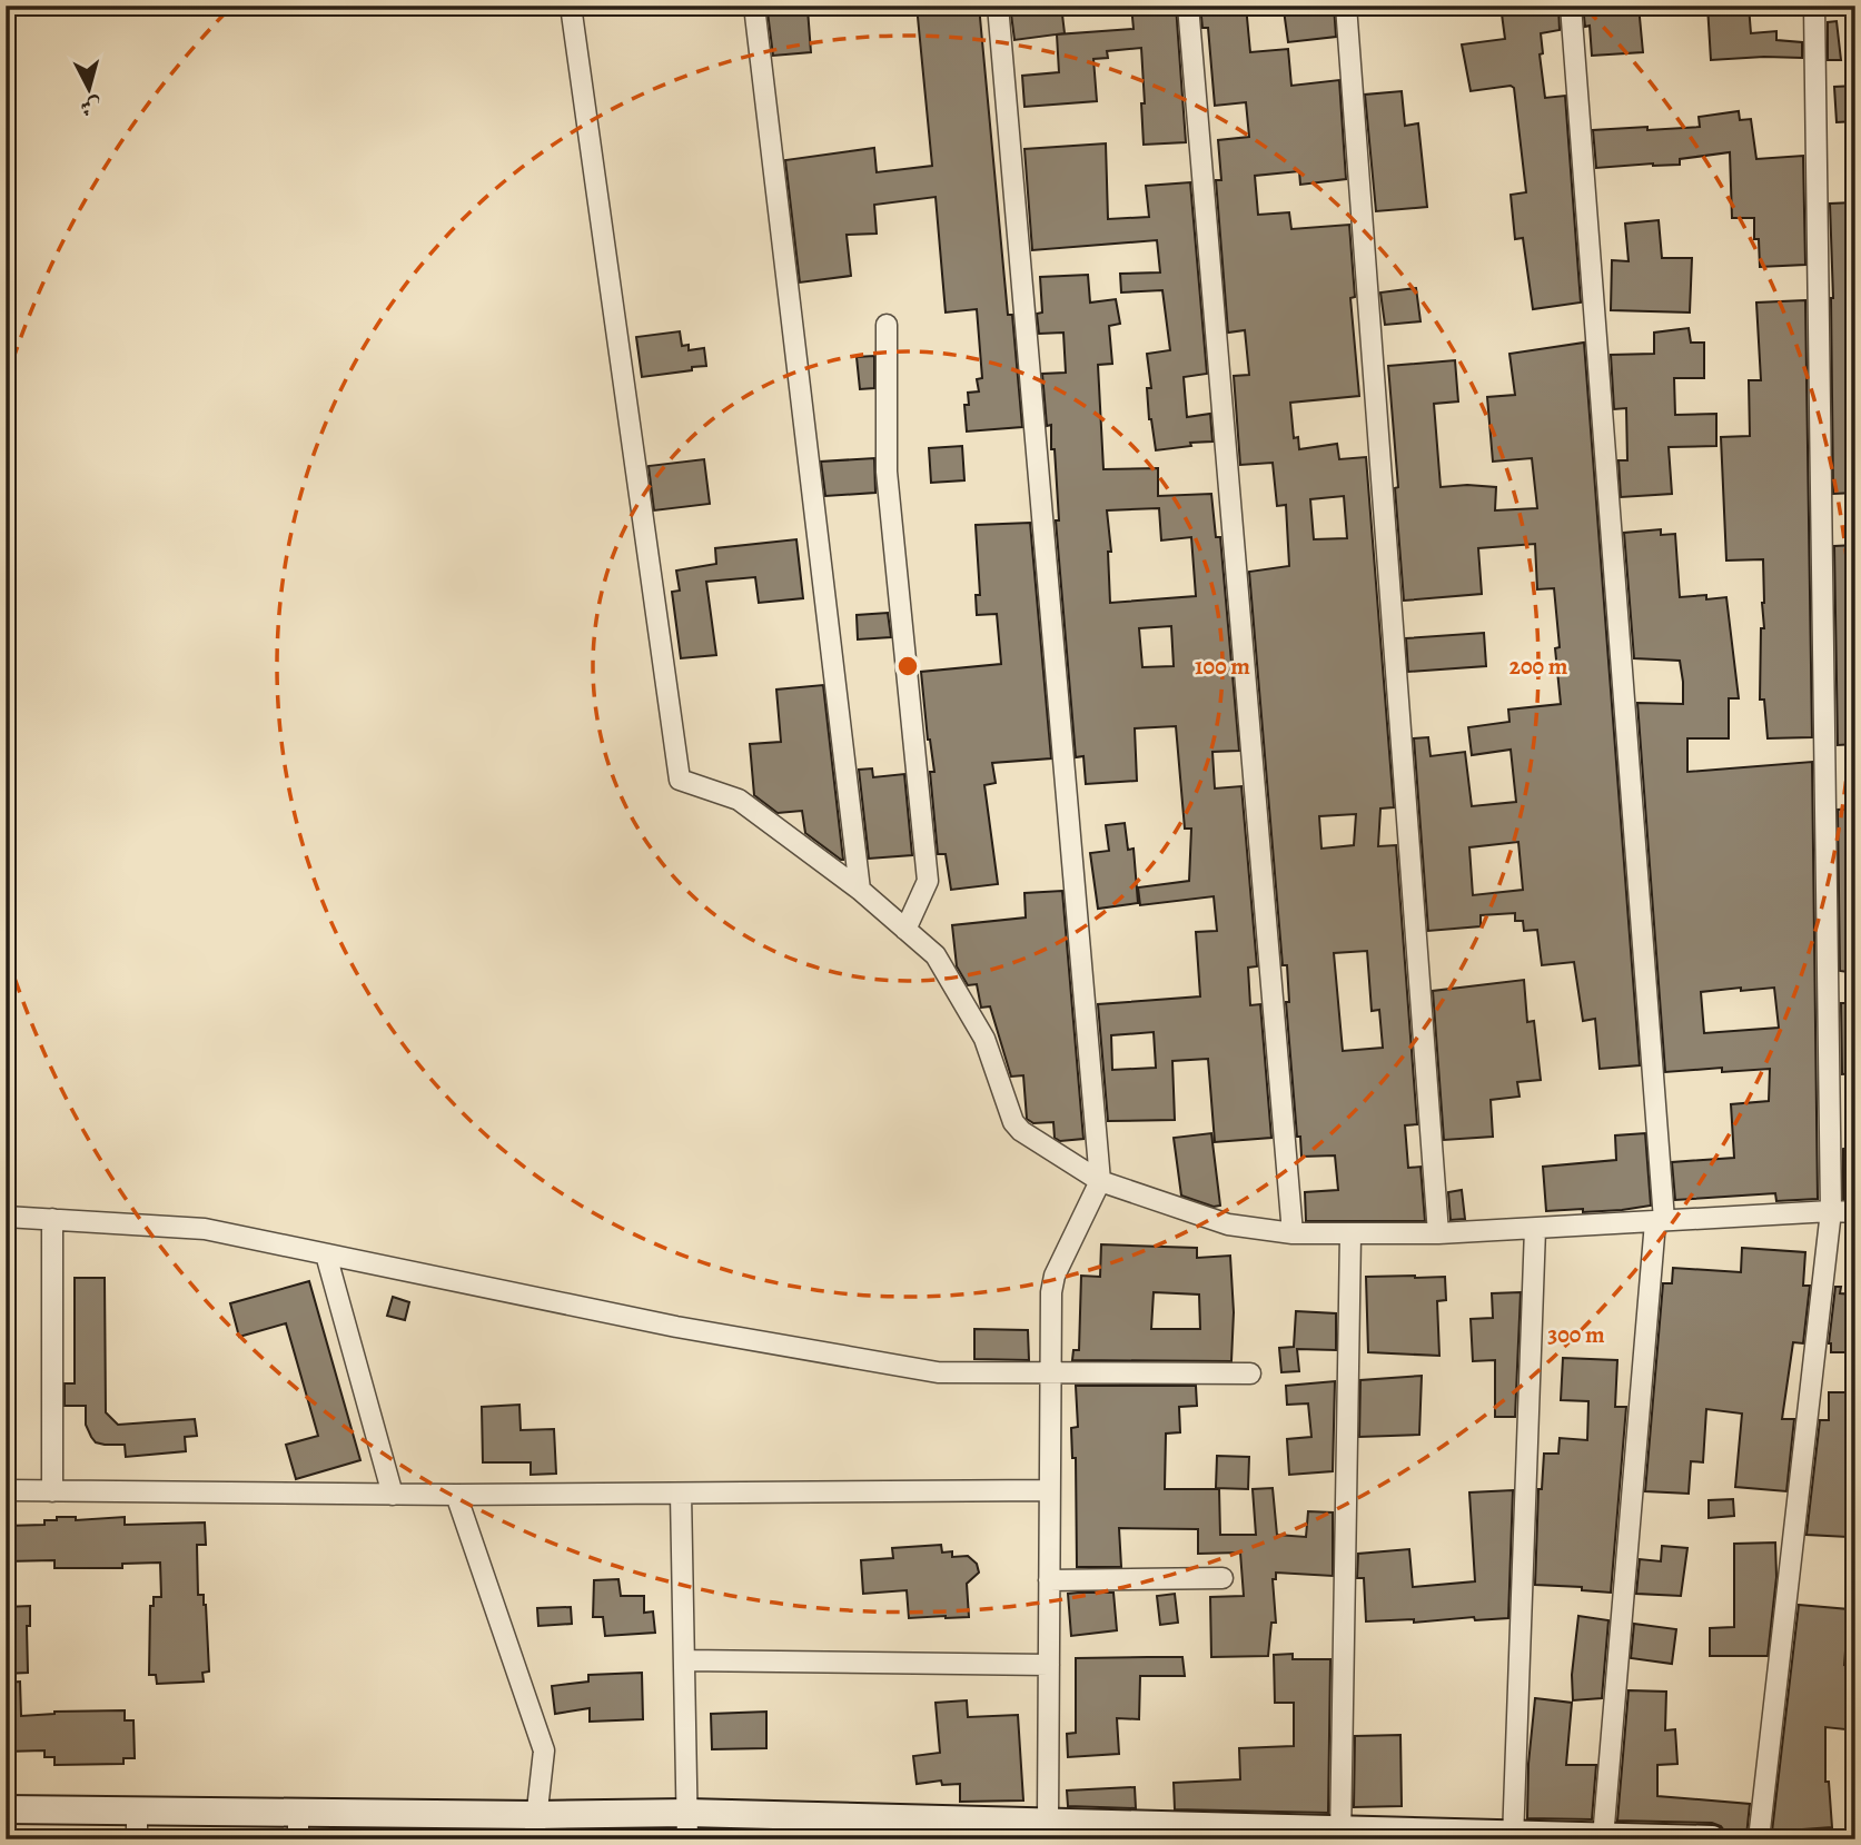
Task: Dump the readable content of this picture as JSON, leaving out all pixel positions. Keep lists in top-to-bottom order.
{
  "north": "bottom",
  "rings": ["100 m", "200 m", "300 m"]
}
